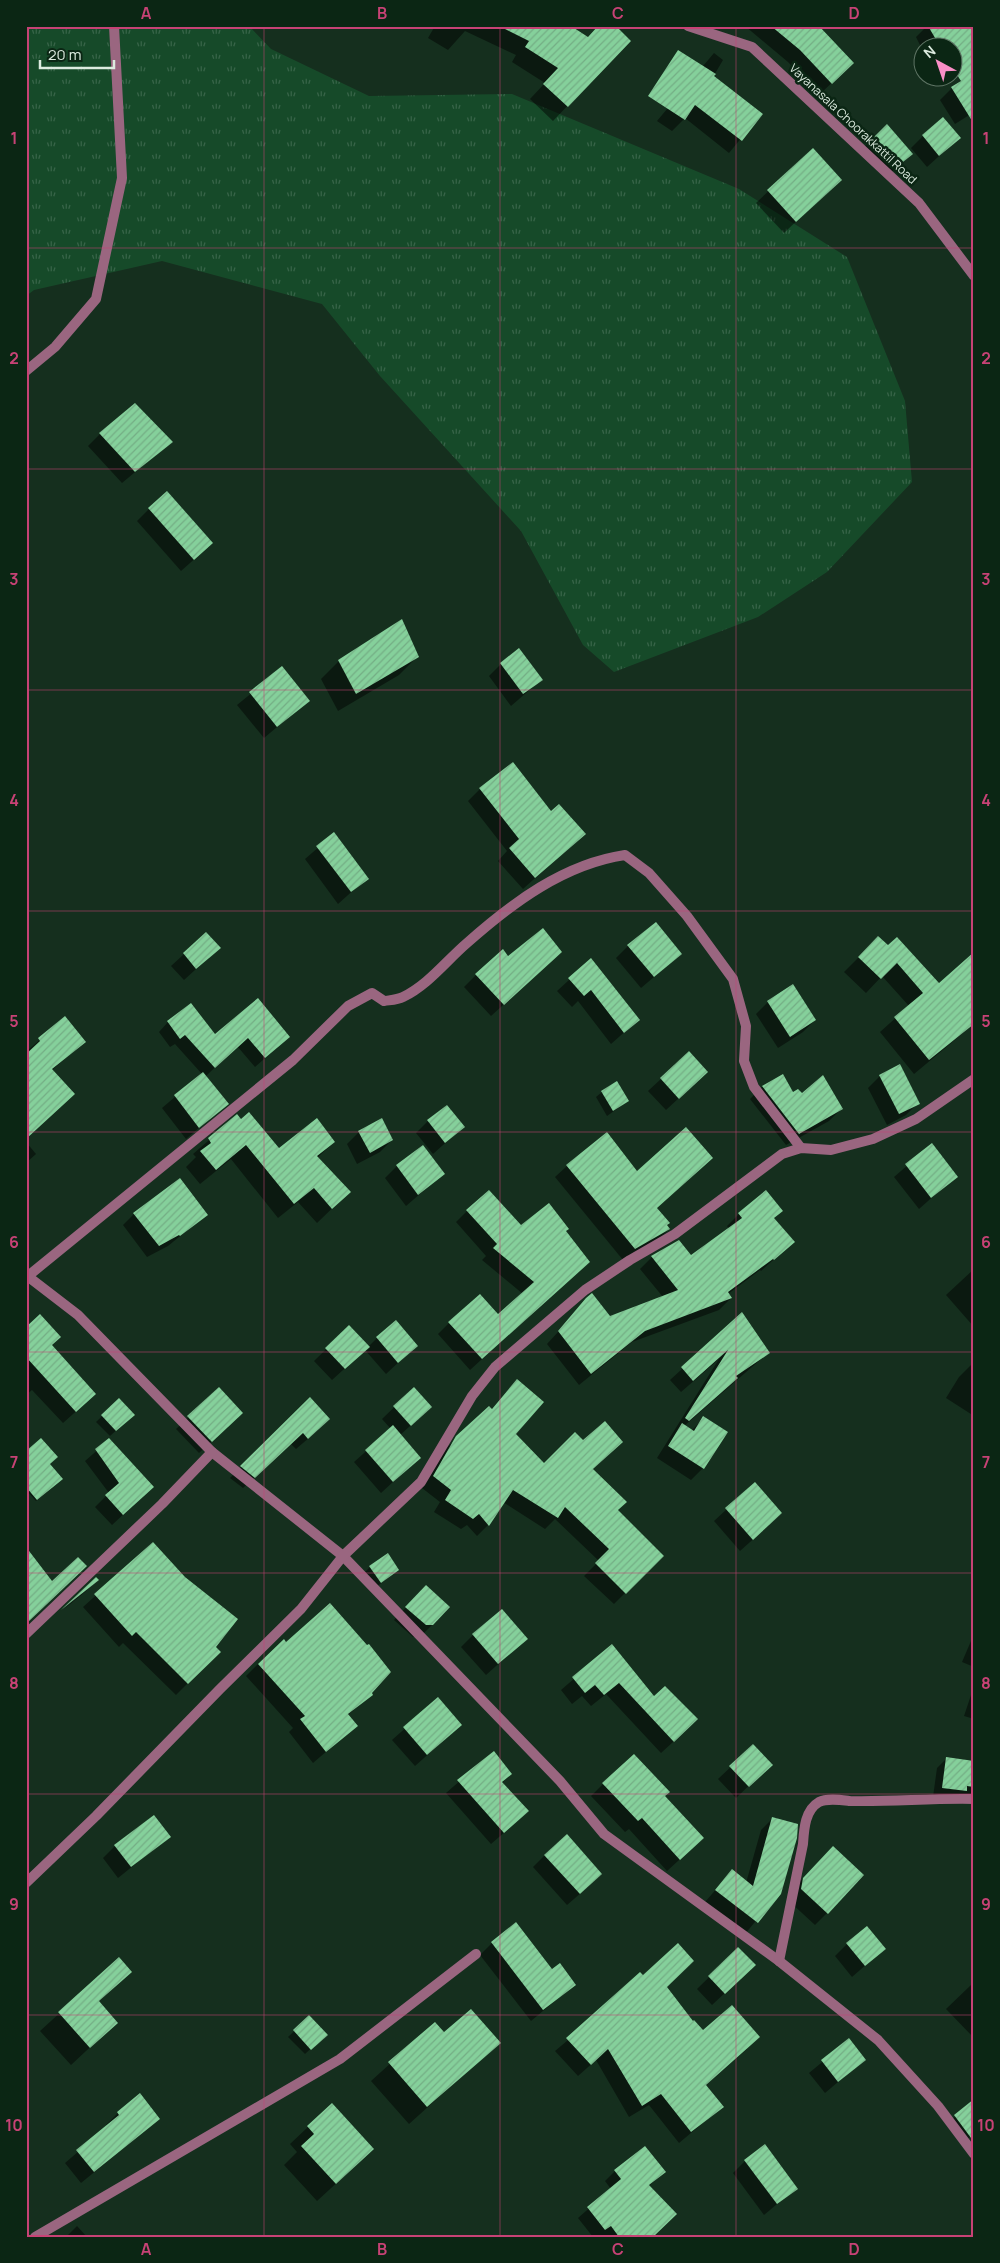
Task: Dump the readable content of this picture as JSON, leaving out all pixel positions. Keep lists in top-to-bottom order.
{
  "streets": {
    "street": ["Vayanasala Choorakkattil Road"]
  },
  "scale_bar": "20 m",
  "north": "top left",
  "grid": {
    "columns": [
      "A",
      "B",
      "C",
      "D"
    ],
    "rows": [
      "1",
      "2",
      "3",
      "4",
      "5",
      "6",
      "7",
      "8",
      "9",
      "10"
    ]
  }
}
